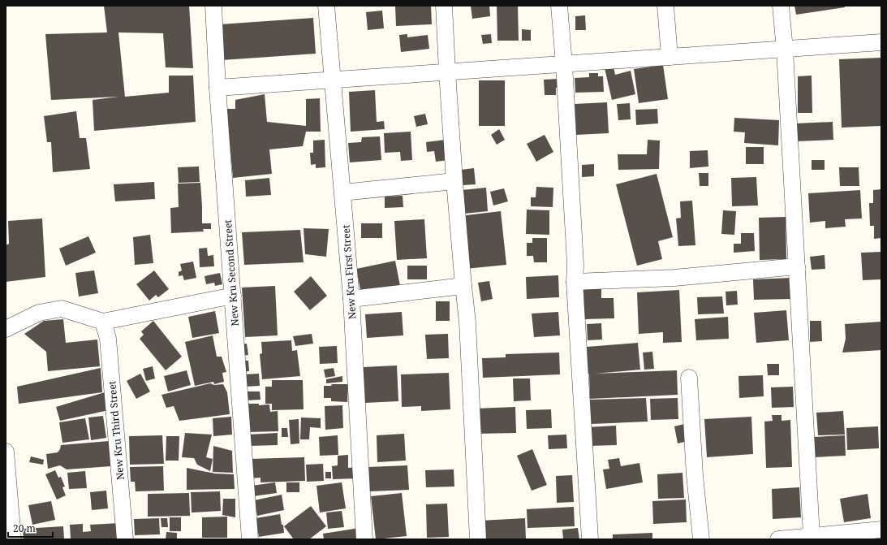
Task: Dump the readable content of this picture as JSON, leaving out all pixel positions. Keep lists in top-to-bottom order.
{
  "streets": {
    "street": ["New Kru First Street", "New Kru Second Street", "New Kru Third Street"]
  },
  "scale_bar": "20 m"
}
